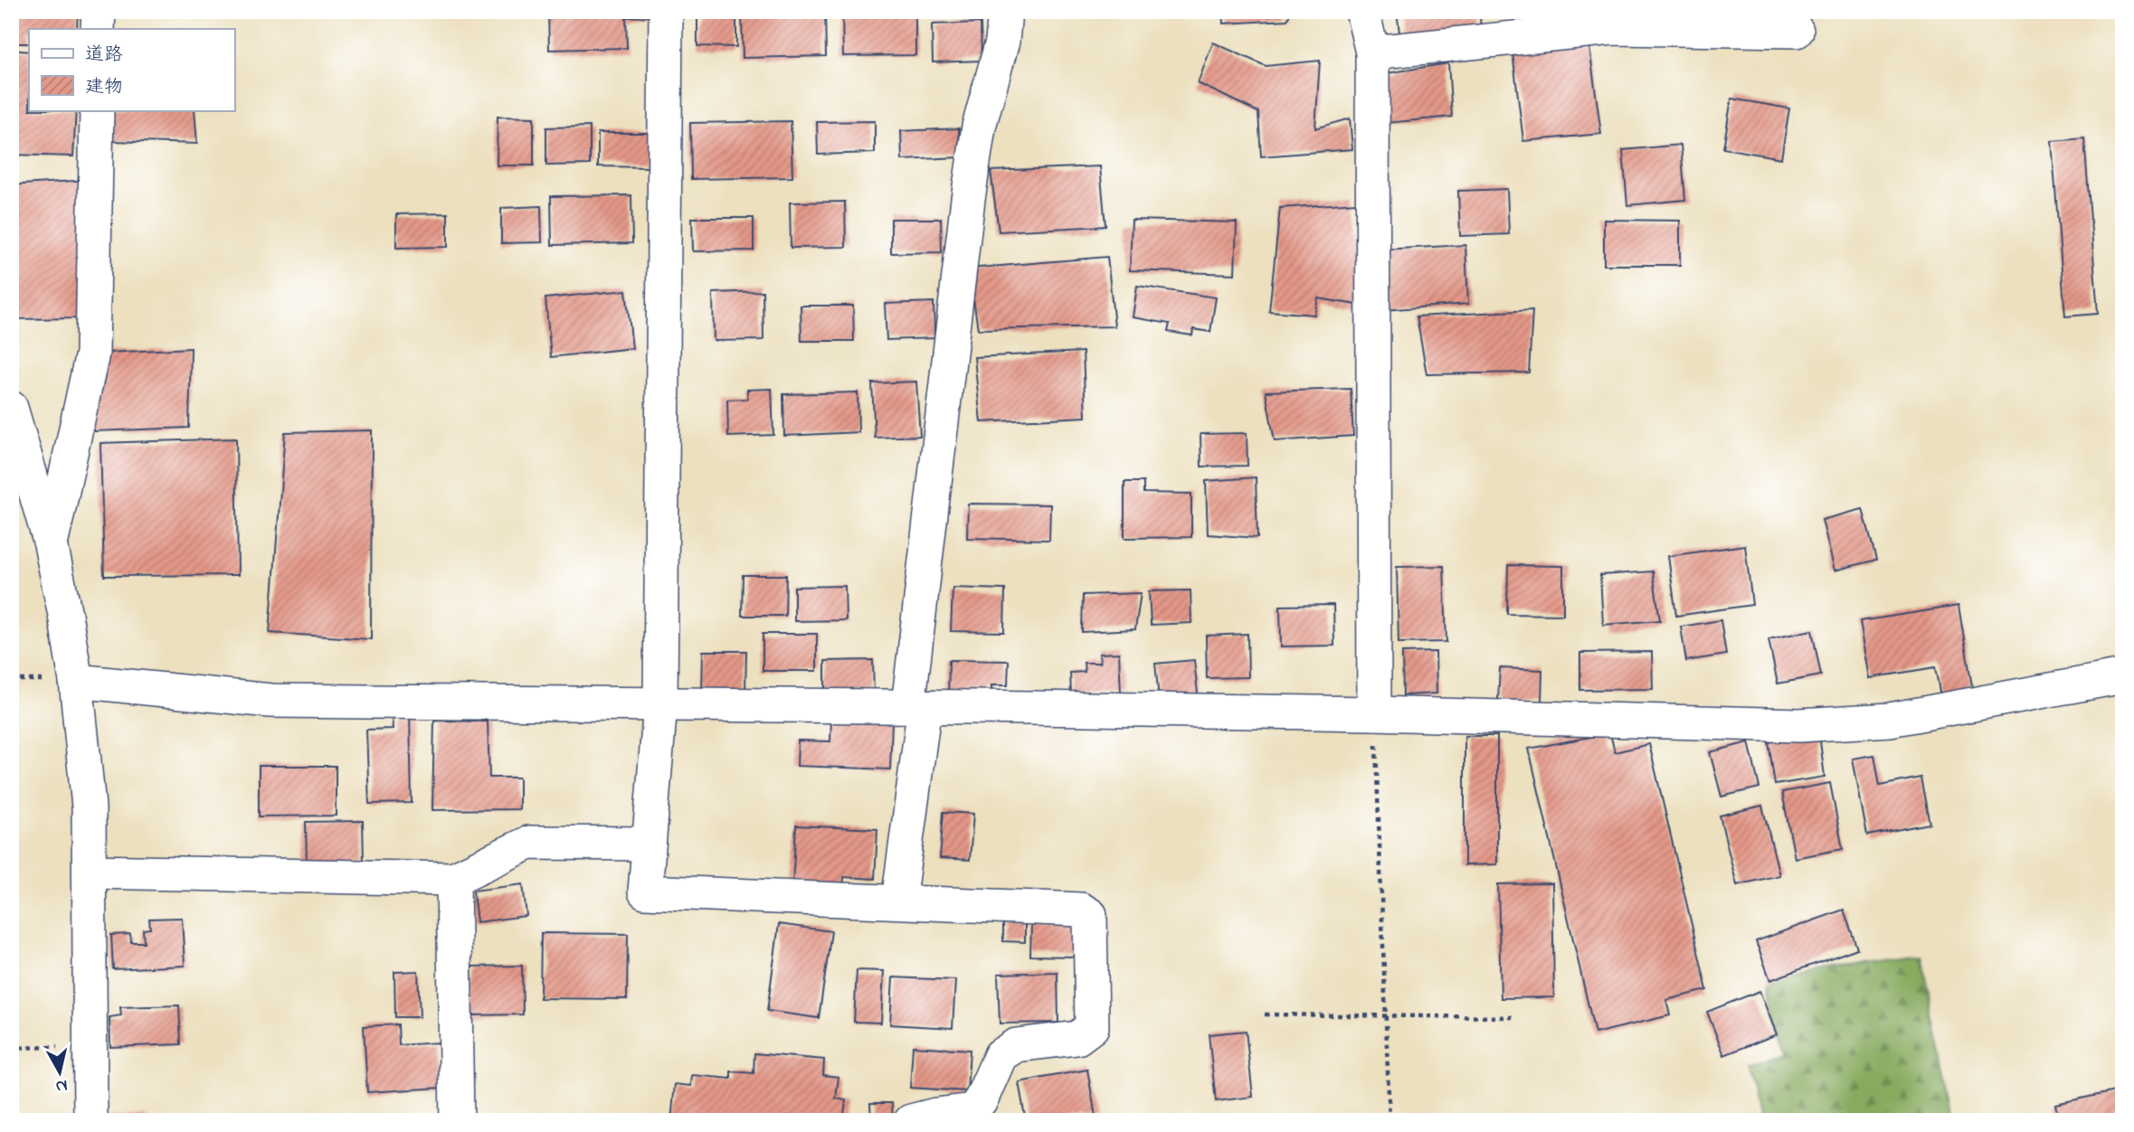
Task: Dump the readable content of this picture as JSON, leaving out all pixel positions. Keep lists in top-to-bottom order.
{
  "legend": ["道路", "建物"],
  "north": "bottom"
}
